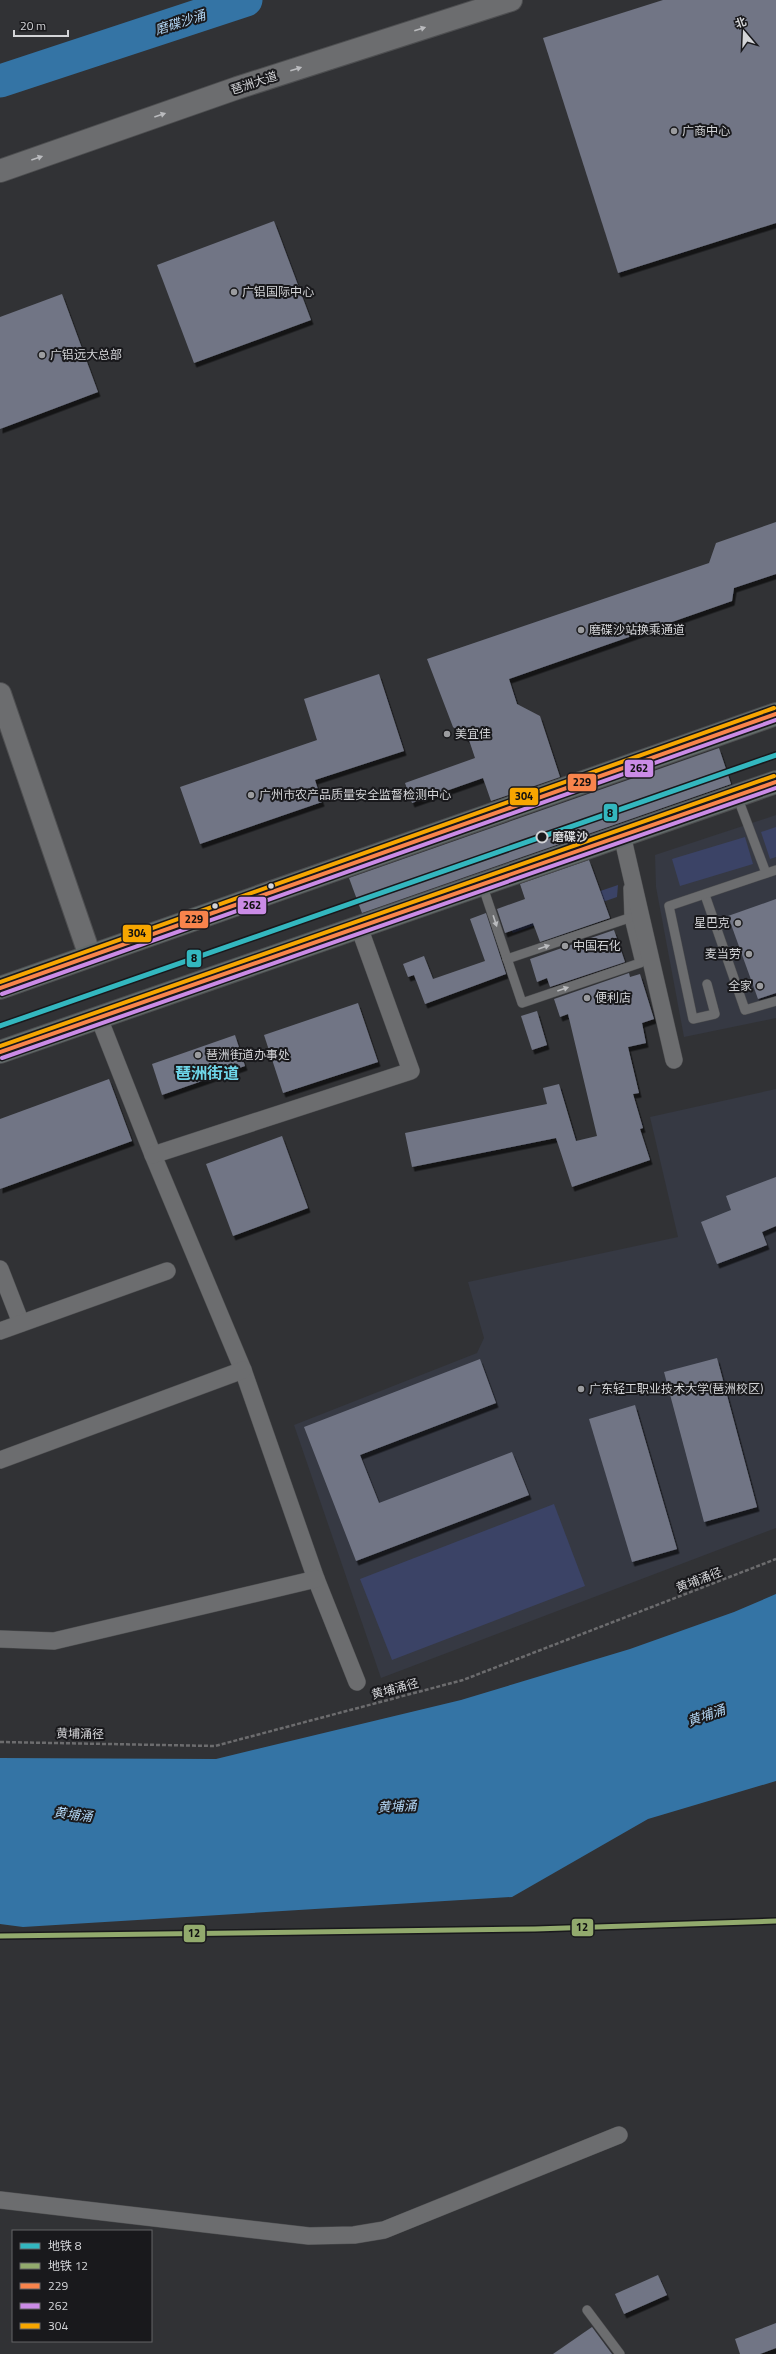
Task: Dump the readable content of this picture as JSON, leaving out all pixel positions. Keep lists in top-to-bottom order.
{
  "streets": {
    "street": ["琶洲大道"],
    "path": ["黄埔涌径"]
  },
  "one_way": ["琶洲大道"],
  "districts": ["琶洲街道"],
  "water": ["磨碟沙涌", "黄埔涌"],
  "places": [
    "广商中心",
    "广铝国际中心",
    "广铝远大总部",
    "磨碟沙站换乘通道",
    "美宜佳",
    "广州市农产品质量安全监督检测中心",
    "磨碟沙",
    "星巴克",
    "中国石化",
    "麦当劳",
    "全家",
    "便利店",
    "琶洲街道办事处",
    "广东轻工职业技术大学(琶洲校区)"
  ],
  "lines": [
    "transit line 304",
    "transit line 229",
    "transit line 262",
    "metro line 8",
    "metro line 12"
  ],
  "legend": [
    "地铁 8",
    "地铁 12",
    "229",
    "262",
    "304"
  ],
  "scale_bar": "20 m",
  "north": "top"
}
